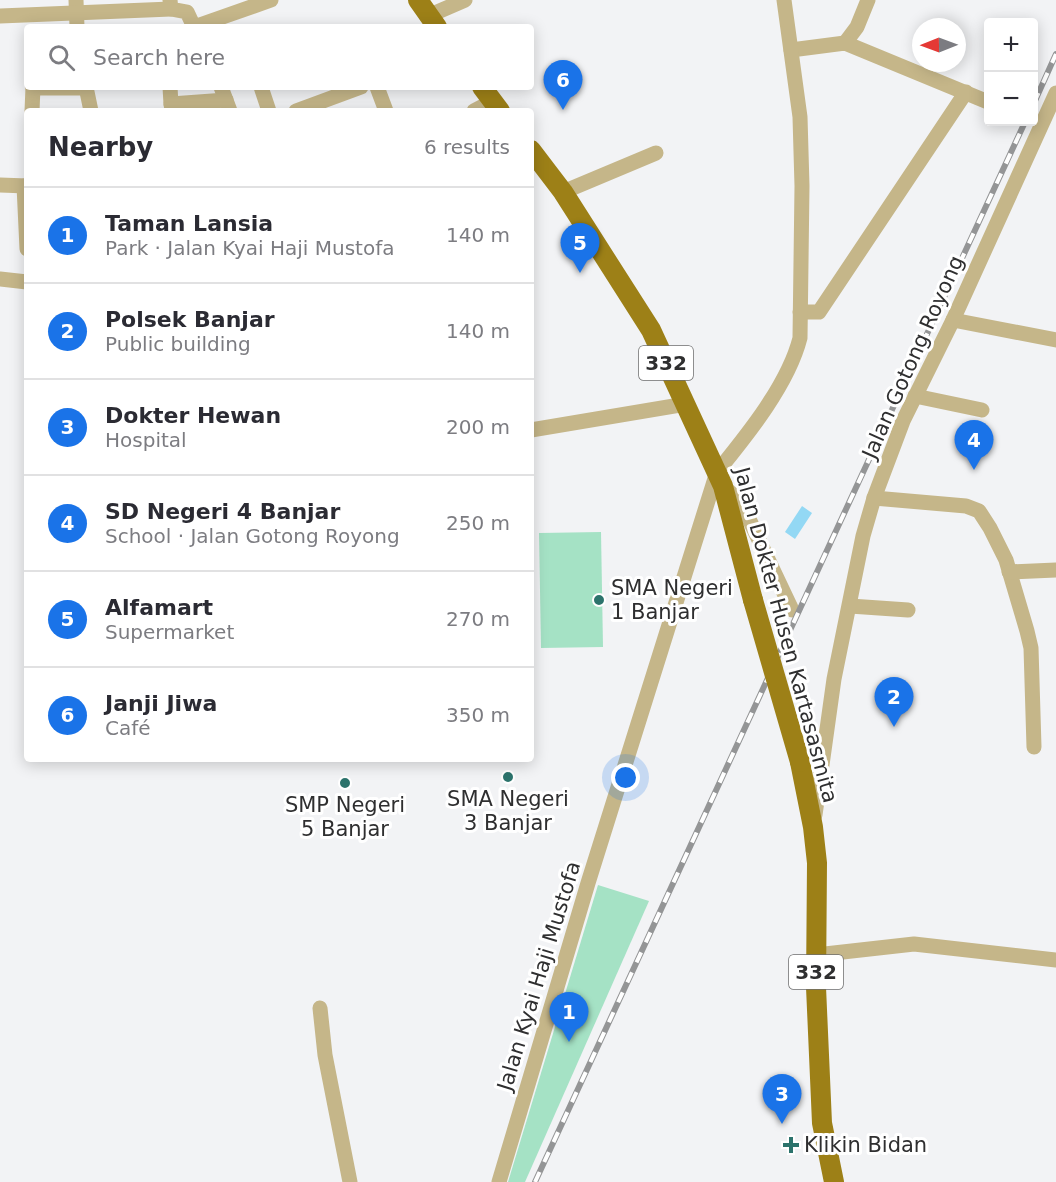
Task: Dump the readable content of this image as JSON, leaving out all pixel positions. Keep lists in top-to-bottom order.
{
  "streets": {
    "main road": ["332", "Jalan Dokter Husen Kartasasmita"],
    "street": ["Jalan Gotong Royong", "Jalan Kyai Haji Mustofa"]
  },
  "crossings": [
    ["Jalan Gotong Royong", "Jalan Dokter Husen Kartasasmita"],
    ["Jalan Dokter Husen Kartasasmita", "Jalan Kyai Haji Mustofa"]
  ],
  "places": {
    "other": ["SMA Negeri 1 Banjar", "SMA Negeri 3 Banjar", "SMP Negeri 5 Banjar"],
    "health": ["Klikin Bidan"]
  },
  "north": "left",
  "page": {
    "map_buttons": ["+", "−"],
    "search": "Search here",
    "pins": [
      "6",
      "5",
      "4",
      "2",
      "1",
      "3"
    ],
    "heading": ["Nearby", "6 results"],
    "list": [
      {
        "mark": "1",
        "name": "Taman Lansia",
        "note": "Park · Jalan Kyai Haji Mustofa",
        "value": "140 m"
      },
      {
        "mark": "2",
        "name": "Polsek Banjar",
        "note": "Public building",
        "value": "140 m"
      },
      {
        "mark": "3",
        "name": "Dokter Hewan",
        "note": "Hospital",
        "value": "200 m"
      },
      {
        "mark": "4",
        "name": "SD Negeri 4 Banjar",
        "note": "School · Jalan Gotong Royong",
        "value": "250 m"
      },
      {
        "mark": "5",
        "name": "Alfamart",
        "note": "Supermarket",
        "value": "270 m"
      },
      {
        "mark": "6",
        "name": "Janji Jiwa",
        "note": "Café",
        "value": "350 m"
      }
    ]
  }
}
